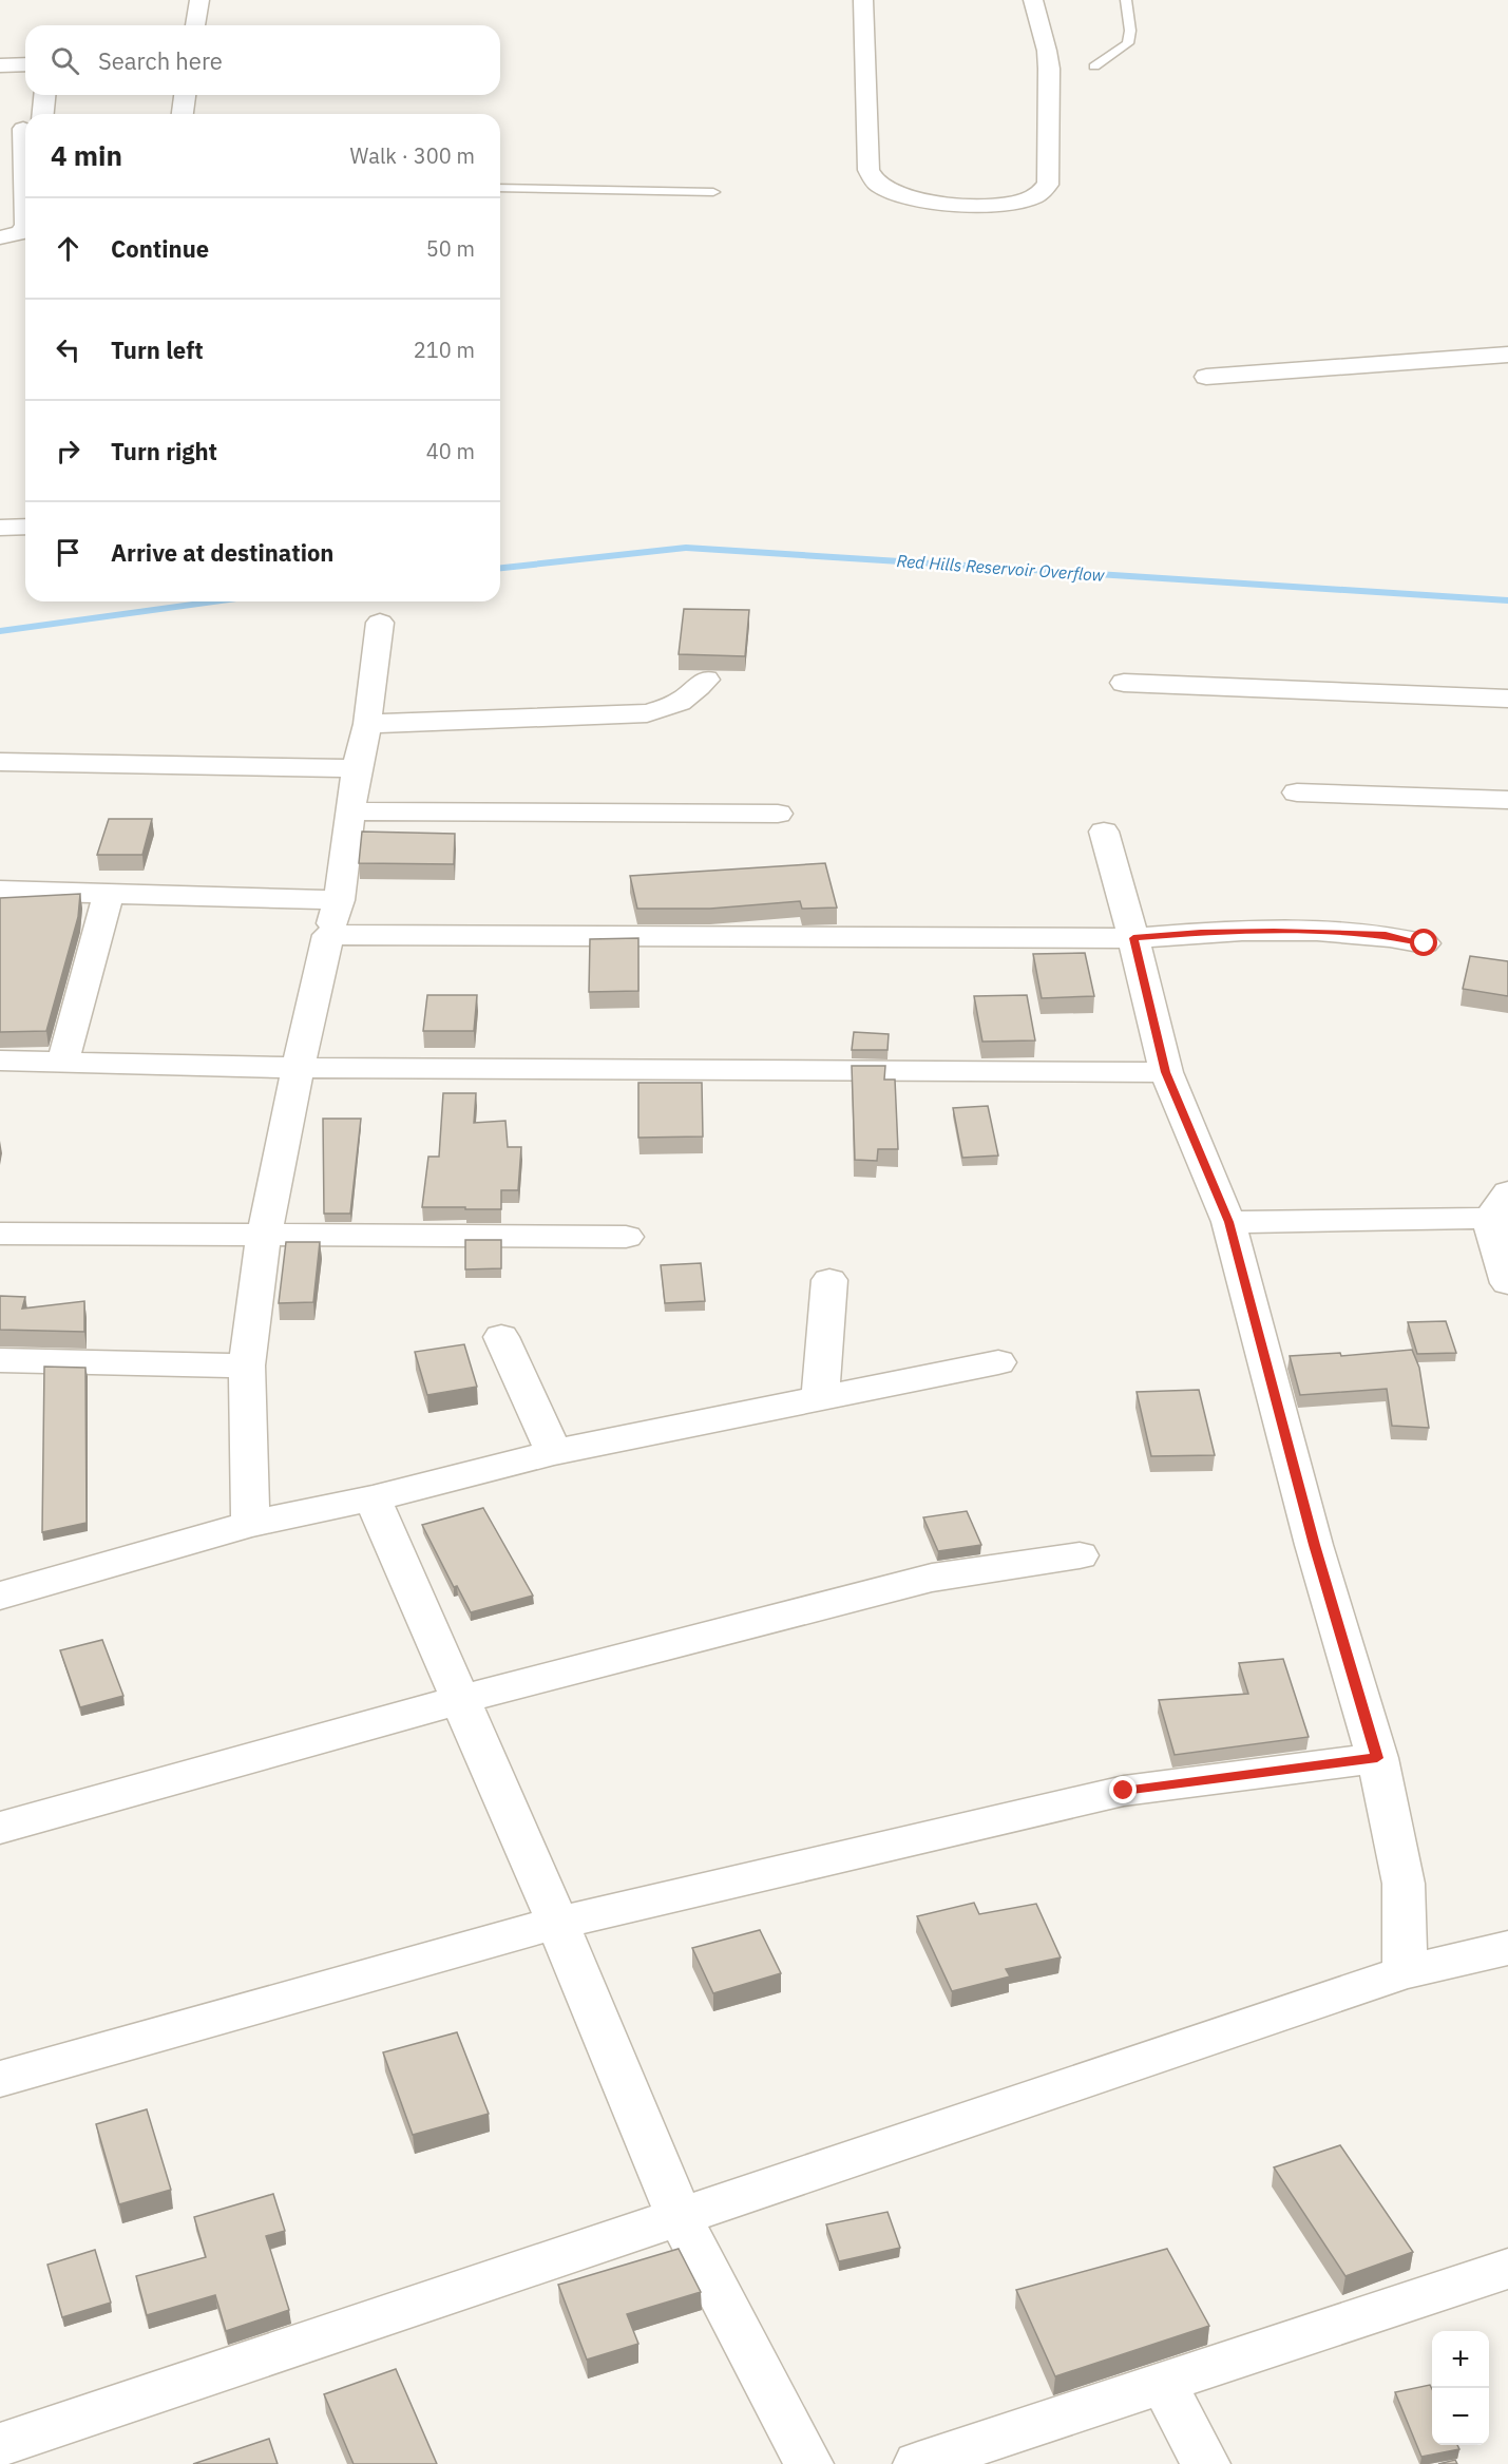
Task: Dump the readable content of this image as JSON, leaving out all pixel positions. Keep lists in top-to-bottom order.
{
  "water": ["Red Hills Reservoir Overflow"],
  "page": {
    "search": "Search here",
    "heading": ["4 min", "Walk · 300 m"],
    "list": [
      ["Continue", "50 m"],
      ["Turn left", "210 m"],
      ["Turn right", "40 m"],
      "Arrive at destination"
    ],
    "map_buttons": ["+", "−"]
  }
}
